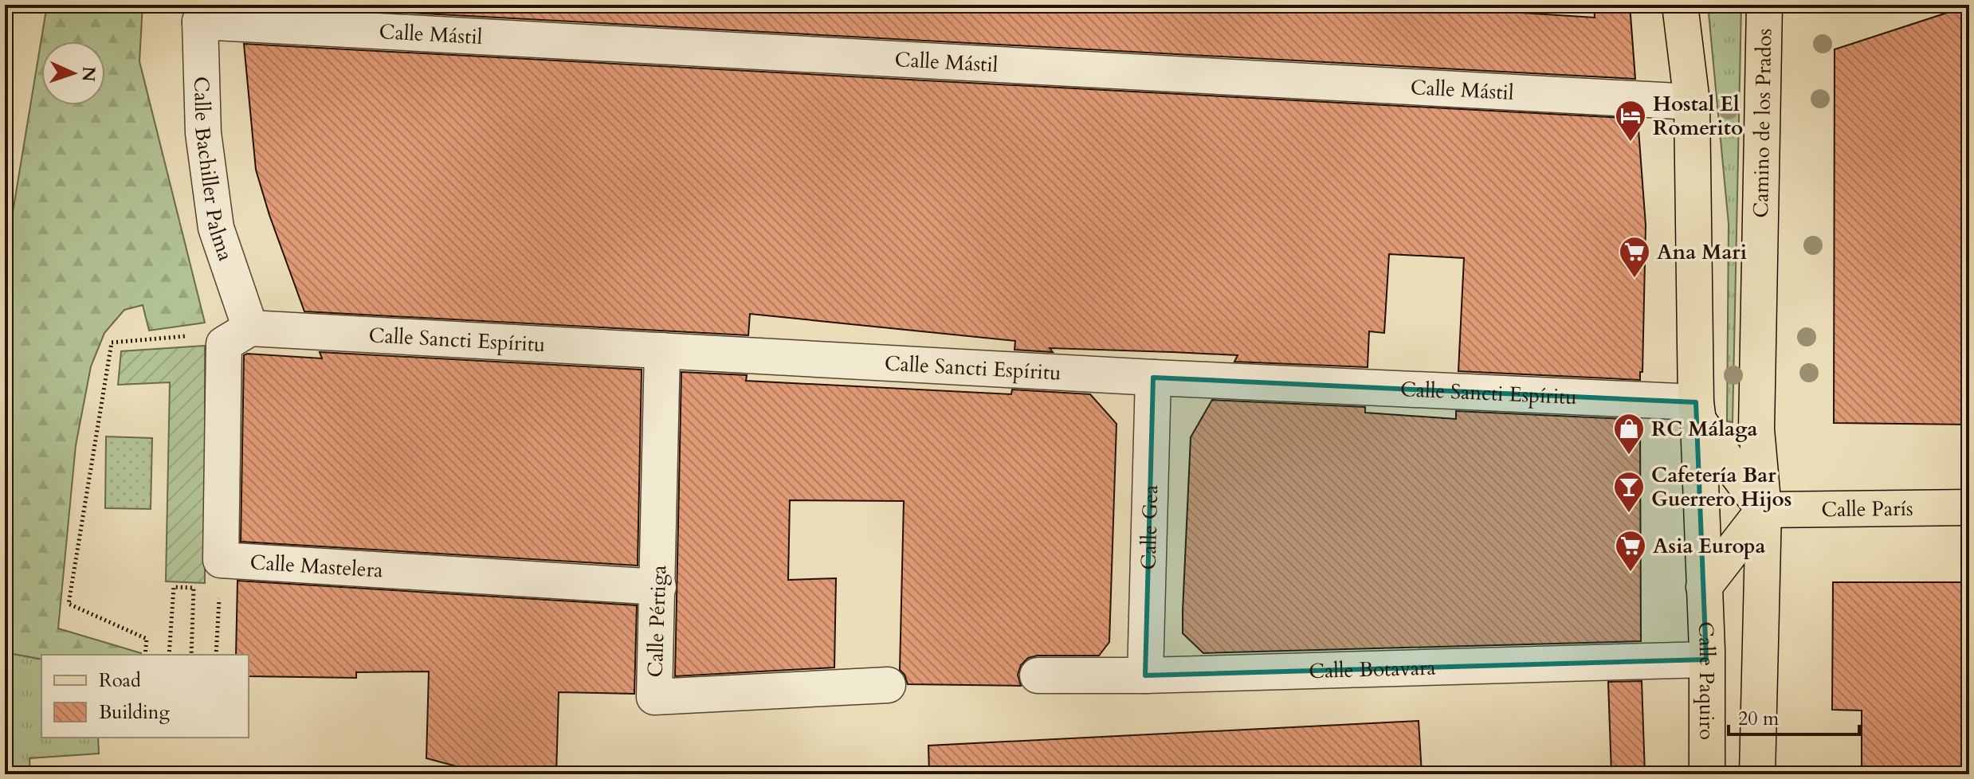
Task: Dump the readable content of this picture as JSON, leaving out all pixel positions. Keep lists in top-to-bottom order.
{
  "streets": {
    "main road": ["Camino de los Prados", "Calle París", "Calle Paquiro"],
    "street": [
      "Calle Mástil",
      "Calle Bachiller Palma",
      "Calle Sancti Espíritu",
      "Calle Gea",
      "Calle Mastelera",
      "Calle Pértiga",
      "Calle Botavara"
    ]
  },
  "crossings": [
    ["Calle Mástil", "Calle Bachiller Palma"],
    ["Camino de los Prados", "Calle París"],
    ["Calle Bachiller Palma", "Calle Sancti Espíritu"],
    ["Calle Bachiller Palma", "Calle Mastelera"],
    ["Calle Sancti Espíritu", "Calle Gea"],
    ["Calle Sancti Espíritu", "Calle Mastelera"],
    ["Calle Sancti Espíritu", "Calle Pértiga"],
    ["Calle Gea", "Calle Botavara"],
    ["Calle Mastelera", "Calle Pértiga"],
    ["Calle Botavara", "Calle Paquiro"]
  ],
  "places": {
    "hotel": ["Hostal El Romerito"],
    "supermarket": ["Ana Mari", "Asia Europa"],
    "shop": ["RC Málaga"],
    "bar": ["Cafetería Bar Guerrero Hijos"]
  },
  "legend": ["Road", "Building"],
  "scale_bar": "20 m",
  "north": "right"
}
